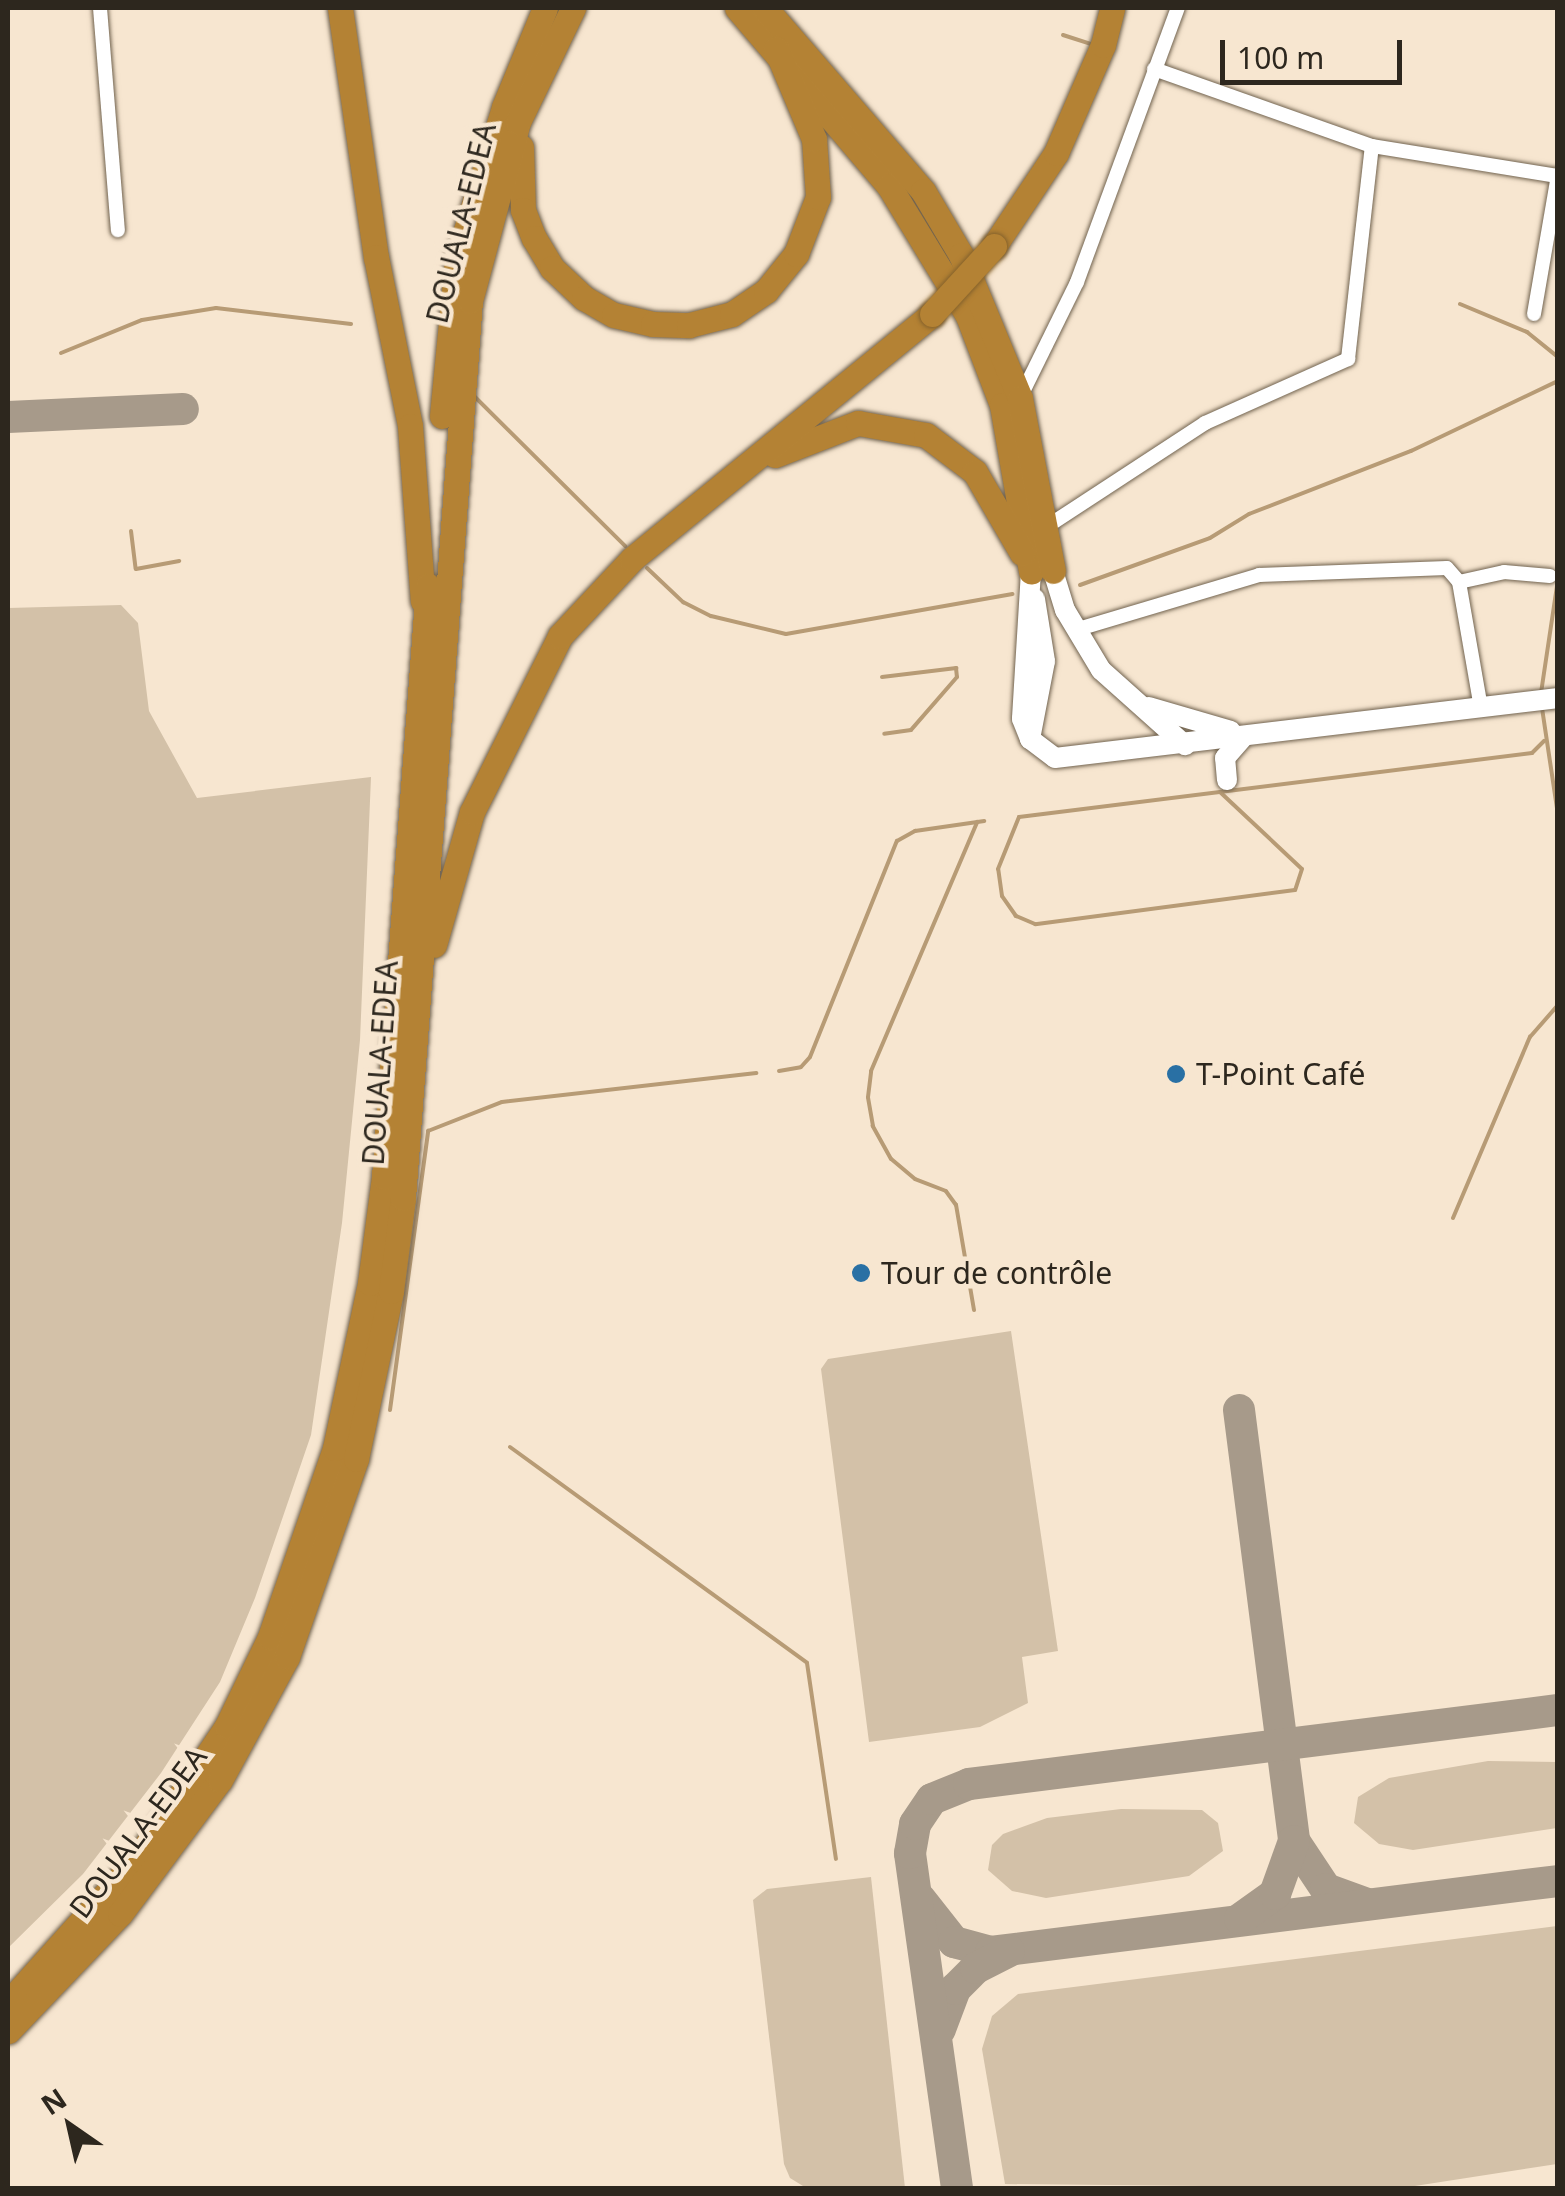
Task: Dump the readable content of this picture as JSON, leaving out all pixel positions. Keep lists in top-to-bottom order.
{
  "streets": {
    "highway": ["DOUALA-EDEA"]
  },
  "places": ["T-Point Café", "Tour de contrôle"],
  "scale_bar": "100 m",
  "north": "top left"
}
